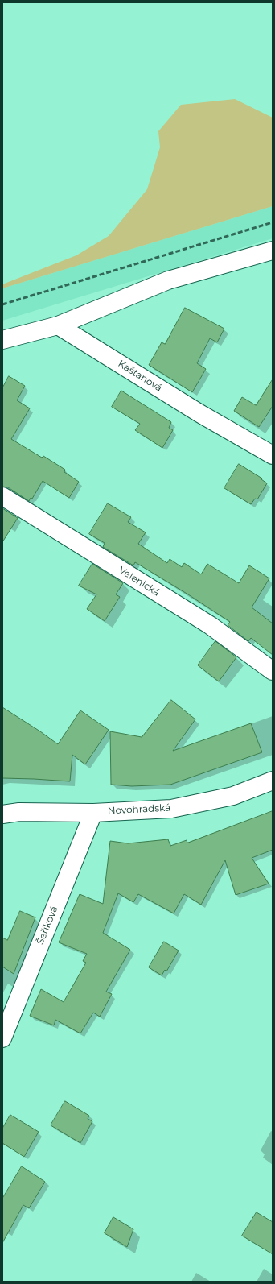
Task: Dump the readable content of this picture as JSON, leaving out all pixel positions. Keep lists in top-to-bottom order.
{
  "streets": {
    "street": [
      "Kaštanová",
      "Velenická",
      "Novohradská",
      "Šeříková"
    ]
  },
  "crossings": [
    ["Novohradská", "Šeříková"]
  ]
}
